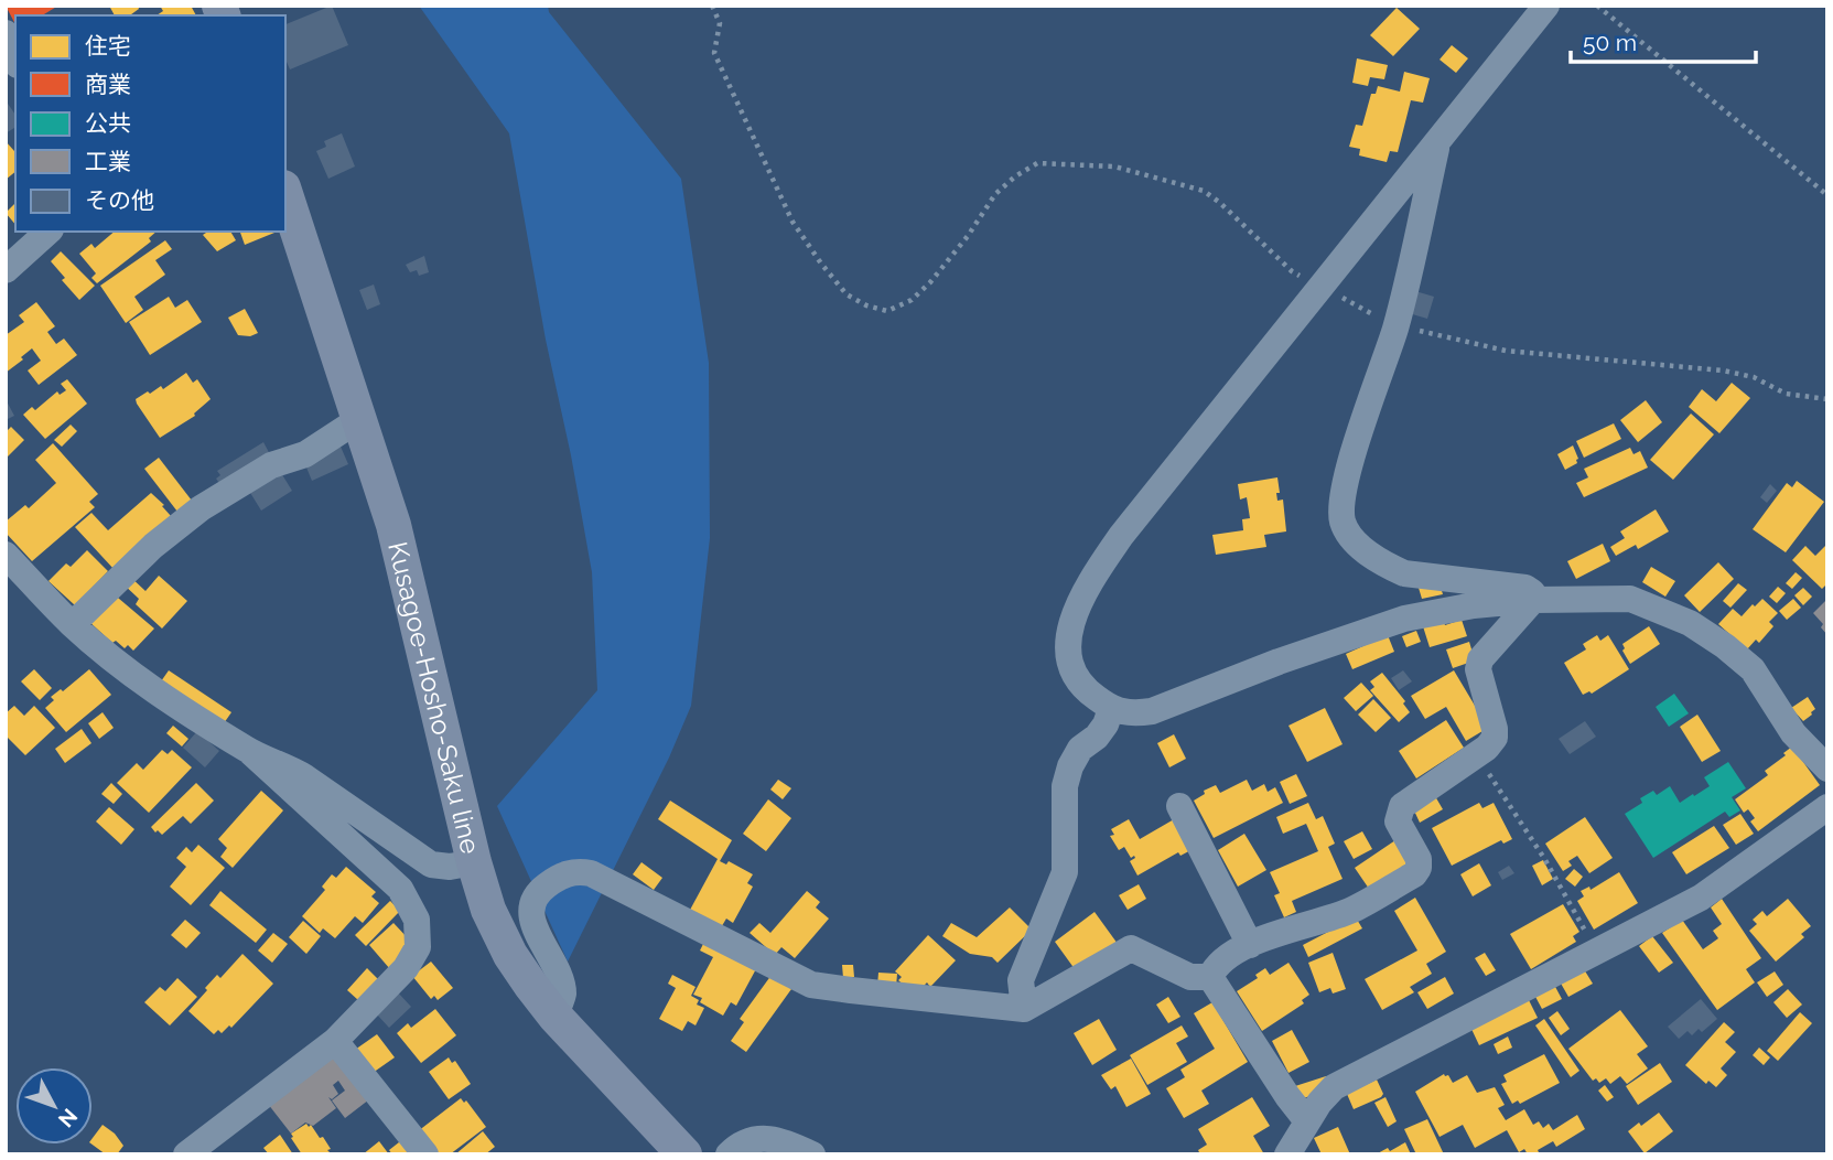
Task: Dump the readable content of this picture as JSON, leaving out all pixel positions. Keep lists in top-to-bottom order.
{
  "streets": {
    "main road": ["Kusagoe-Hosho-Saku line"]
  },
  "legend": [
    "住宅",
    "商業",
    "公共",
    "工業",
    "その他"
  ],
  "scale_bar": "50 m",
  "north": "bottom right"
}
